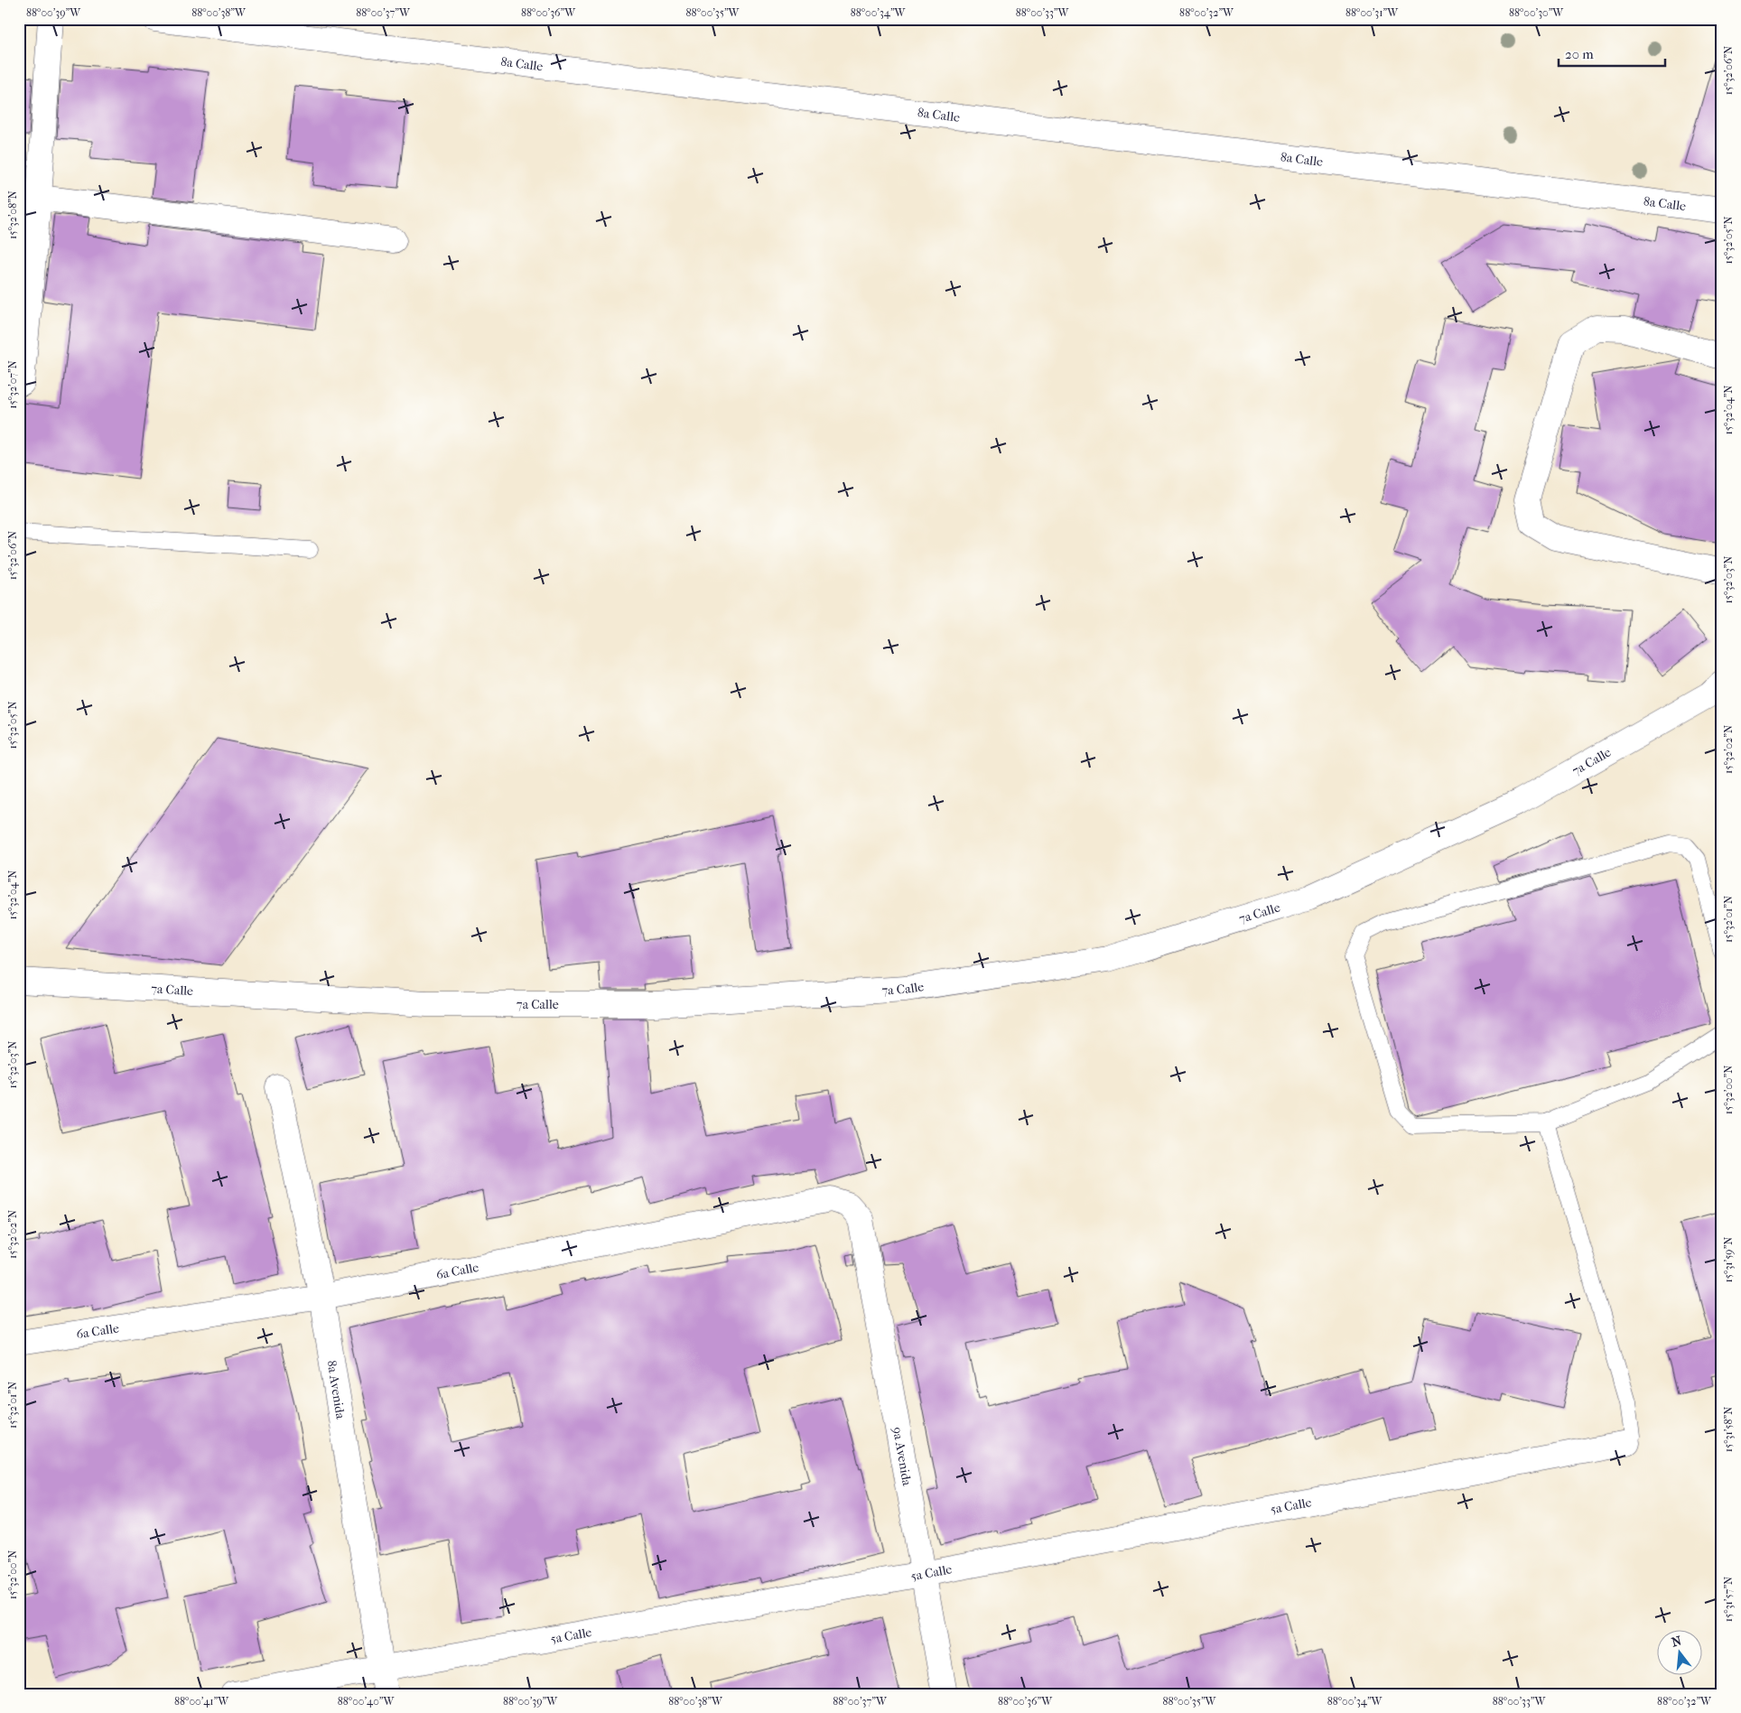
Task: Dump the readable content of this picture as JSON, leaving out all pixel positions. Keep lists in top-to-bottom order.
{
  "streets": {
    "street": [
      "8a Calle",
      "7a Calle",
      "6a Calle",
      "8a Avenida",
      "9a Avenida",
      "5a Calle"
    ]
  },
  "crossings": [
    ["6a Calle", "8a Avenida"],
    ["6a Calle", "9a Avenida"],
    ["8a Avenida", "5a Calle"],
    ["9a Avenida", "5a Calle"]
  ],
  "scale_bar": "20 m",
  "north": "top",
  "coordinates": [
    "88°00'39\"W",
    "88°00'38\"W",
    "88°00'37\"W",
    "88°00'36\"W",
    "88°00'35\"W",
    "88°00'34\"W",
    "88°00'33\"W",
    "88°00'32\"W",
    "88°00'31\"W",
    "88°00'30\"W",
    "15°32'06\"N",
    "15°32'08\"N",
    "15°32'05\"N",
    "15°32'07\"N",
    "15°32'04\"N",
    "15°32'03\"N",
    "15°32'02\"N",
    "15°32'01\"N",
    "15°32'00\"N",
    "15°31'59\"N",
    "15°31'58\"N",
    "15°31'57\"N",
    "88°00'41\"W",
    "88°00'40\"W"
  ]
}
